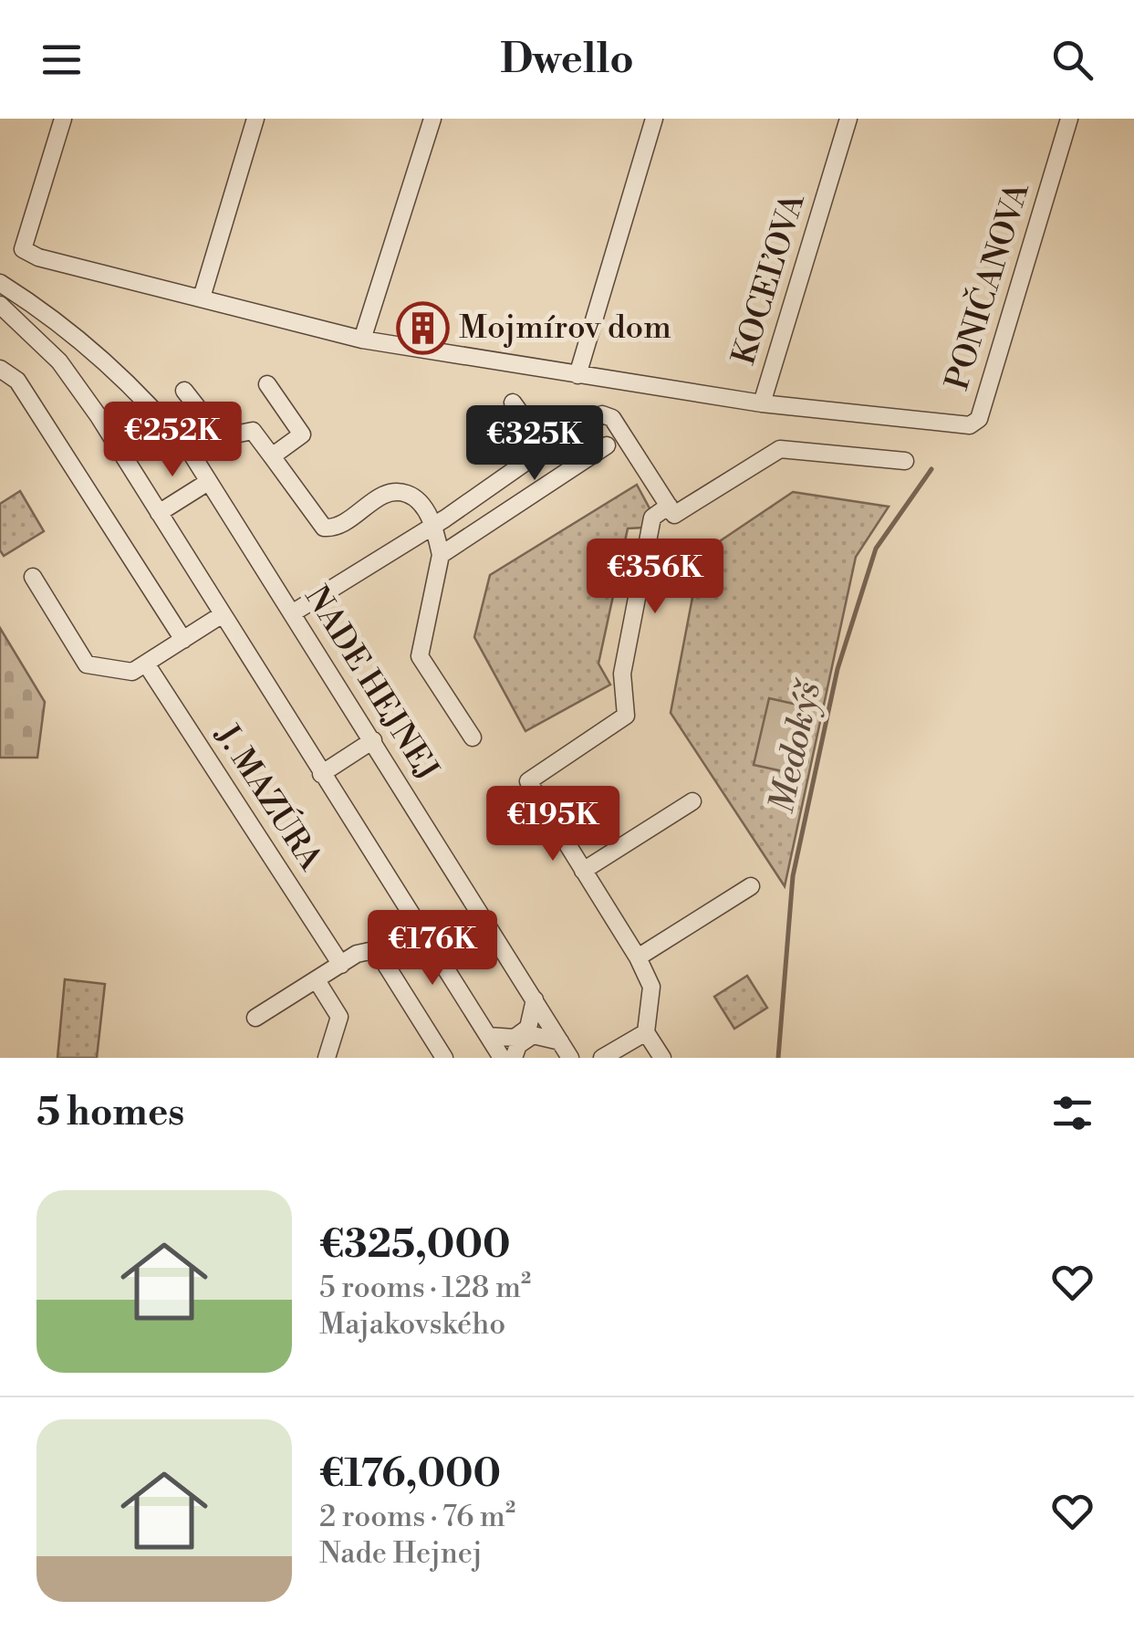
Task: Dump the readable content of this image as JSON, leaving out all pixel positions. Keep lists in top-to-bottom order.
{
  "streets": {
    "street": [
      "KOCEĽOVA",
      "PONIČANOVA",
      "NADE HEJNEJ",
      "J. MAZÚRA"
    ]
  },
  "crossings": [
    ["KOCEĽOVA", "PONIČANOVA"]
  ],
  "water": ["Medokýš"],
  "places": {
    "building": ["Mojmírov dom"]
  },
  "page": {
    "header": "Dwello",
    "price": [
      "€252K",
      "€325K",
      "€356K",
      "€195K",
      "€176K"
    ],
    "heading": "5 homes",
    "list": [
      {
        "name": "€325,000",
        "note": "5 rooms · 128 m² · Majakovského"
      },
      {
        "name": "€176,000",
        "note": "2 rooms · 76 m² · Nade Hejnej"
      }
    ]
  }
}
